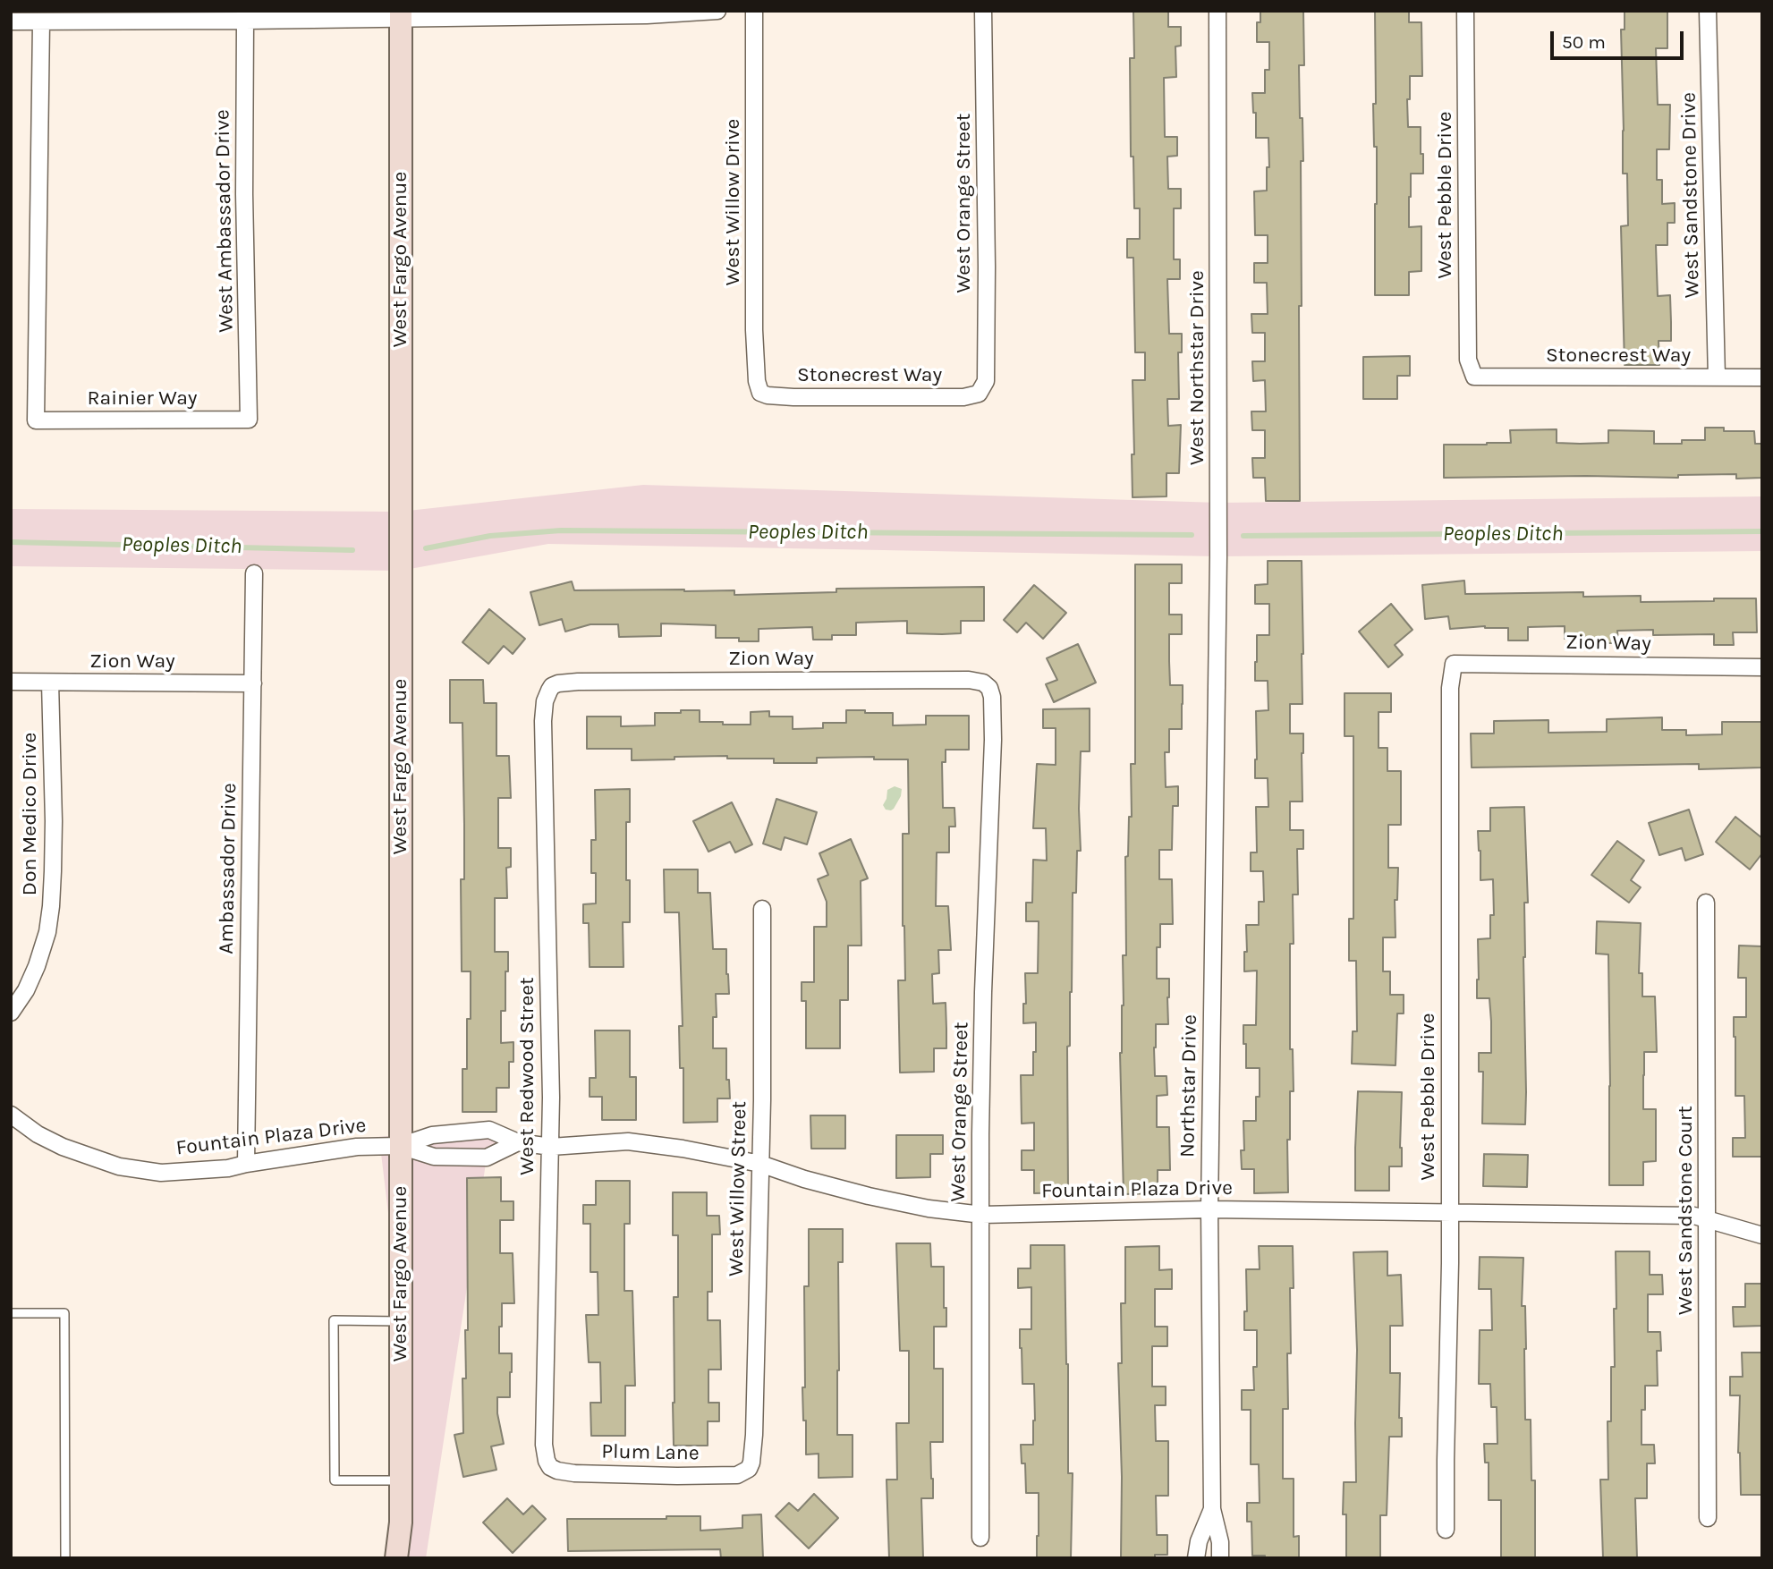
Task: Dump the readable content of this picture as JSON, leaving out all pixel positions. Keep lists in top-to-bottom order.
{
  "streets": {
    "main road": ["West Fargo Avenue"],
    "street": [
      "West Pebble Drive",
      "West Sandstone Drive",
      "West Willow Drive",
      "West Orange Street",
      "West Ambassador Drive",
      "Stonecrest Way",
      "West Northstar Drive",
      "Rainier Way",
      "Zion Way",
      "Don Medico Drive",
      "Ambassador Drive",
      "West Redwood Street",
      "Northstar Drive",
      "Fountain Plaza Drive",
      "West Willow Street",
      "West Sandstone Court",
      "Plum Lane"
    ]
  },
  "crossings": [
    ["West Pebble Drive", "Stonecrest Way"],
    ["West Pebble Drive", "Zion Way"],
    ["West Pebble Drive", "Fountain Plaza Drive"],
    ["West Sandstone Drive", "Stonecrest Way"],
    ["West Willow Drive", "Stonecrest Way"],
    ["West Orange Street", "Stonecrest Way"],
    ["West Orange Street", "Zion Way"],
    ["West Orange Street", "Fountain Plaza Drive"],
    ["West Ambassador Drive", "Rainier Way"],
    ["West Fargo Avenue", "Fountain Plaza Drive"],
    ["West Northstar Drive", "Northstar Drive"],
    ["Zion Way", "Don Medico Drive"],
    ["Zion Way", "Ambassador Drive"],
    ["Zion Way", "West Redwood Street"],
    ["Ambassador Drive", "Fountain Plaza Drive"],
    ["West Redwood Street", "Fountain Plaza Drive"],
    ["West Redwood Street", "Plum Lane"],
    ["Northstar Drive", "Fountain Plaza Drive"],
    ["Fountain Plaza Drive", "West Willow Street"],
    ["Fountain Plaza Drive", "West Sandstone Court"],
    ["West Willow Street", "Plum Lane"]
  ],
  "water": ["Peoples Ditch"],
  "scale_bar": "50 m"
}
